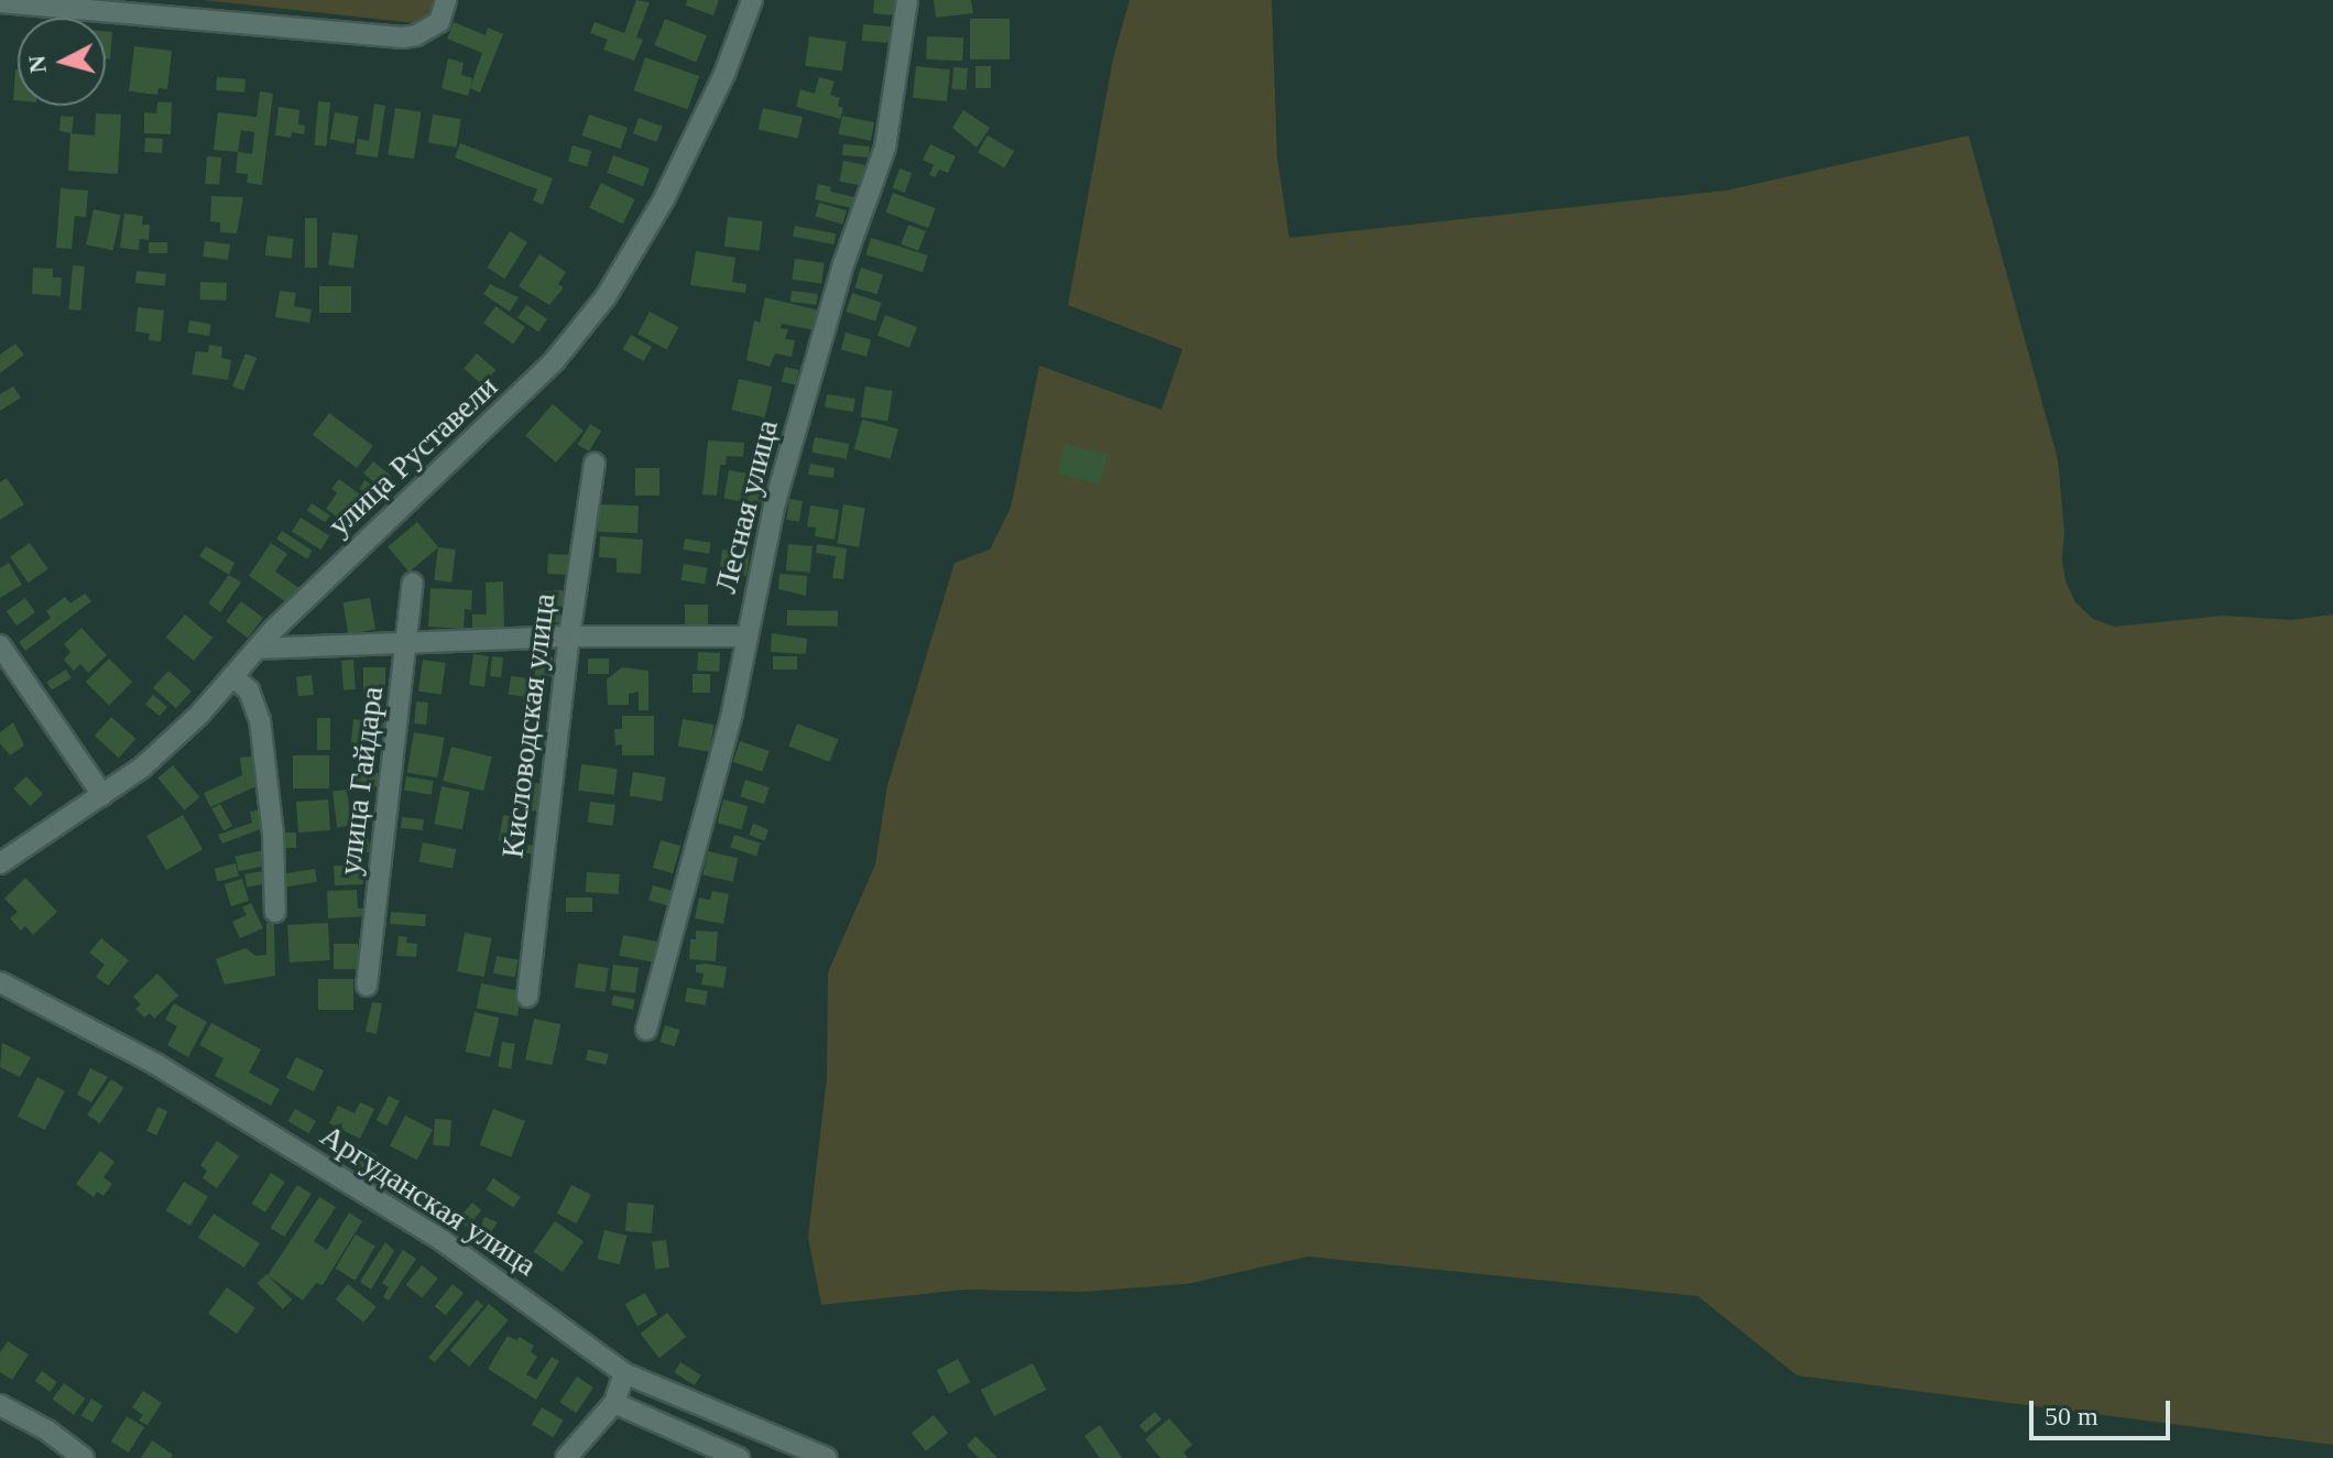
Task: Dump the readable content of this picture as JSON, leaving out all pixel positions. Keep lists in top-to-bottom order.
{
  "streets": {
    "street": [
      "улица Руставели",
      "Лесная улица",
      "Кисловодская улица",
      "улица Гайдара",
      "Аргуданская улица"
    ]
  },
  "scale_bar": "50 m",
  "north": "left"
}
